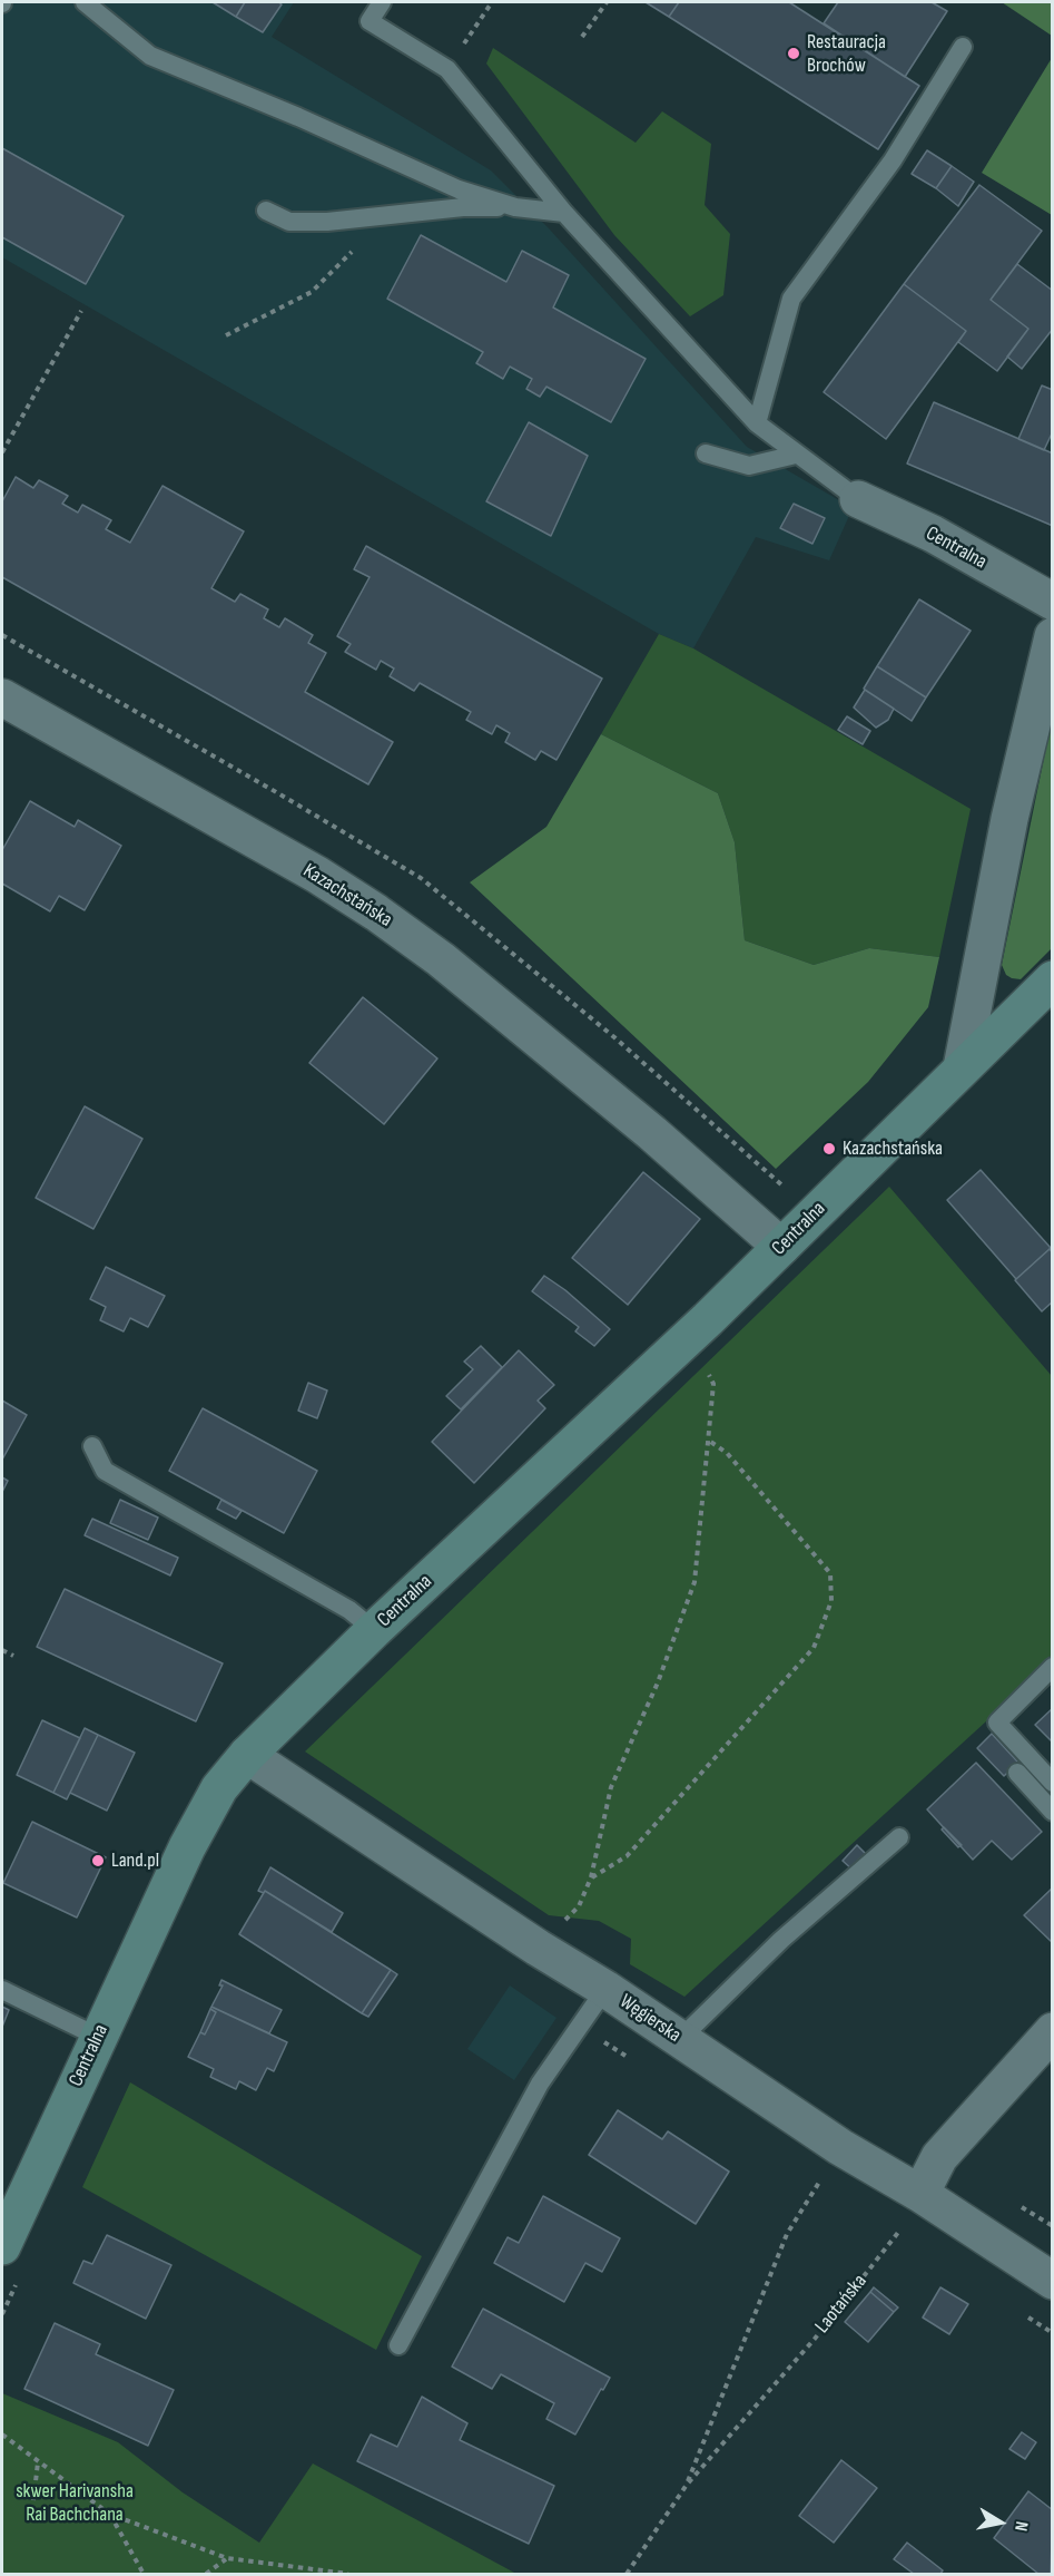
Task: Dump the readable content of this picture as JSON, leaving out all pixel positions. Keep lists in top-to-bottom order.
{
  "streets": {
    "street": ["Centralna", "Kazachstańska", "Węgierska"],
    "path": ["Laotańska"]
  },
  "crossings": [
    ["Centralna", "Kazachstańska"],
    ["Centralna", "Węgierska"],
    ["Węgierska", "Laotańska"]
  ],
  "parks": ["skwer Harivansha Rai Bachchana"],
  "places": ["Restauracja Brochów", "Kazachstańska", "Land.pl"],
  "north": "right"
}
